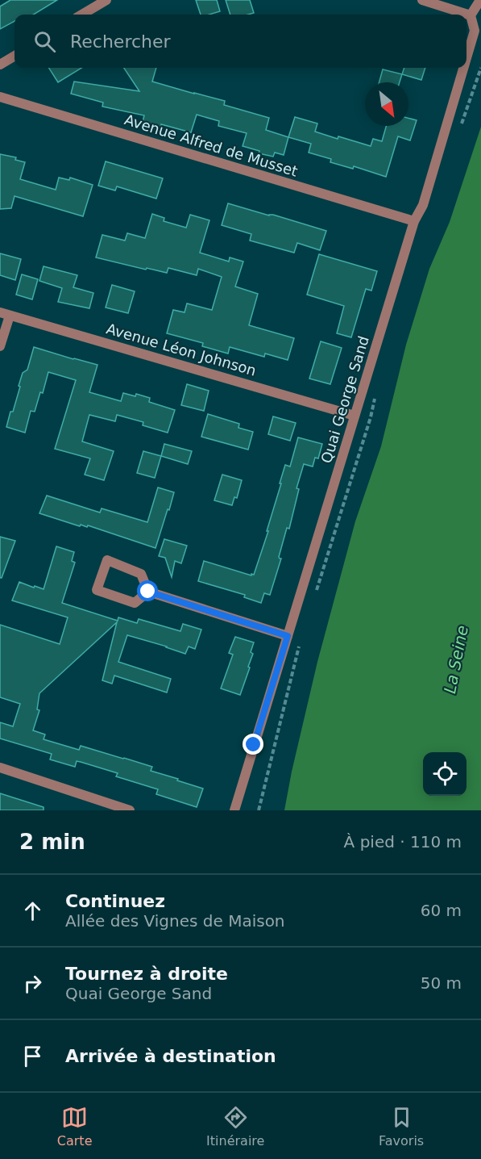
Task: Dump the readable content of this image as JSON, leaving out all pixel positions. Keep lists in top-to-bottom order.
{
  "streets": {
    "street": ["Avenue Alfred de Musset", "Avenue Léon Johnson", "Quai George Sand"]
  },
  "crossings": [
    ["Avenue Alfred de Musset", "Quai George Sand"],
    ["Avenue Léon Johnson", "Quai George Sand"]
  ],
  "water": ["La Seine"],
  "north": "bottom right",
  "page": {
    "search": "Rechercher",
    "heading": ["2 min", "À pied · 110 m"],
    "list": [
      ["Continuez", "Allée des Vignes de Maison", "60 m"],
      ["Tournez à droite", "Quai George Sand", "50 m"],
      "Arrivée à destination"
    ],
    "nav": ["Carte", "Itinéraire", "Favoris"]
  }
}
